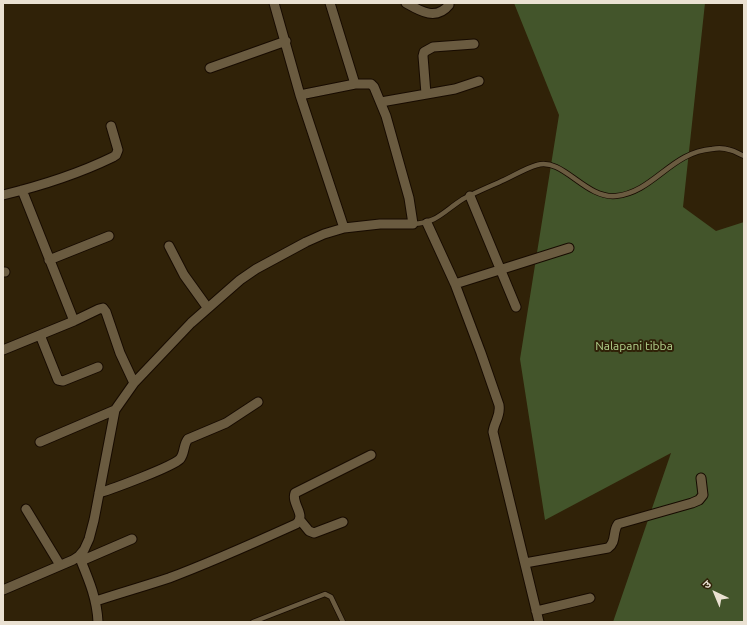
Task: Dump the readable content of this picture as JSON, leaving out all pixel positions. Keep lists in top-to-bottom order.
{
  "parks": ["Nalapani tibba"],
  "north": "top left"
}
